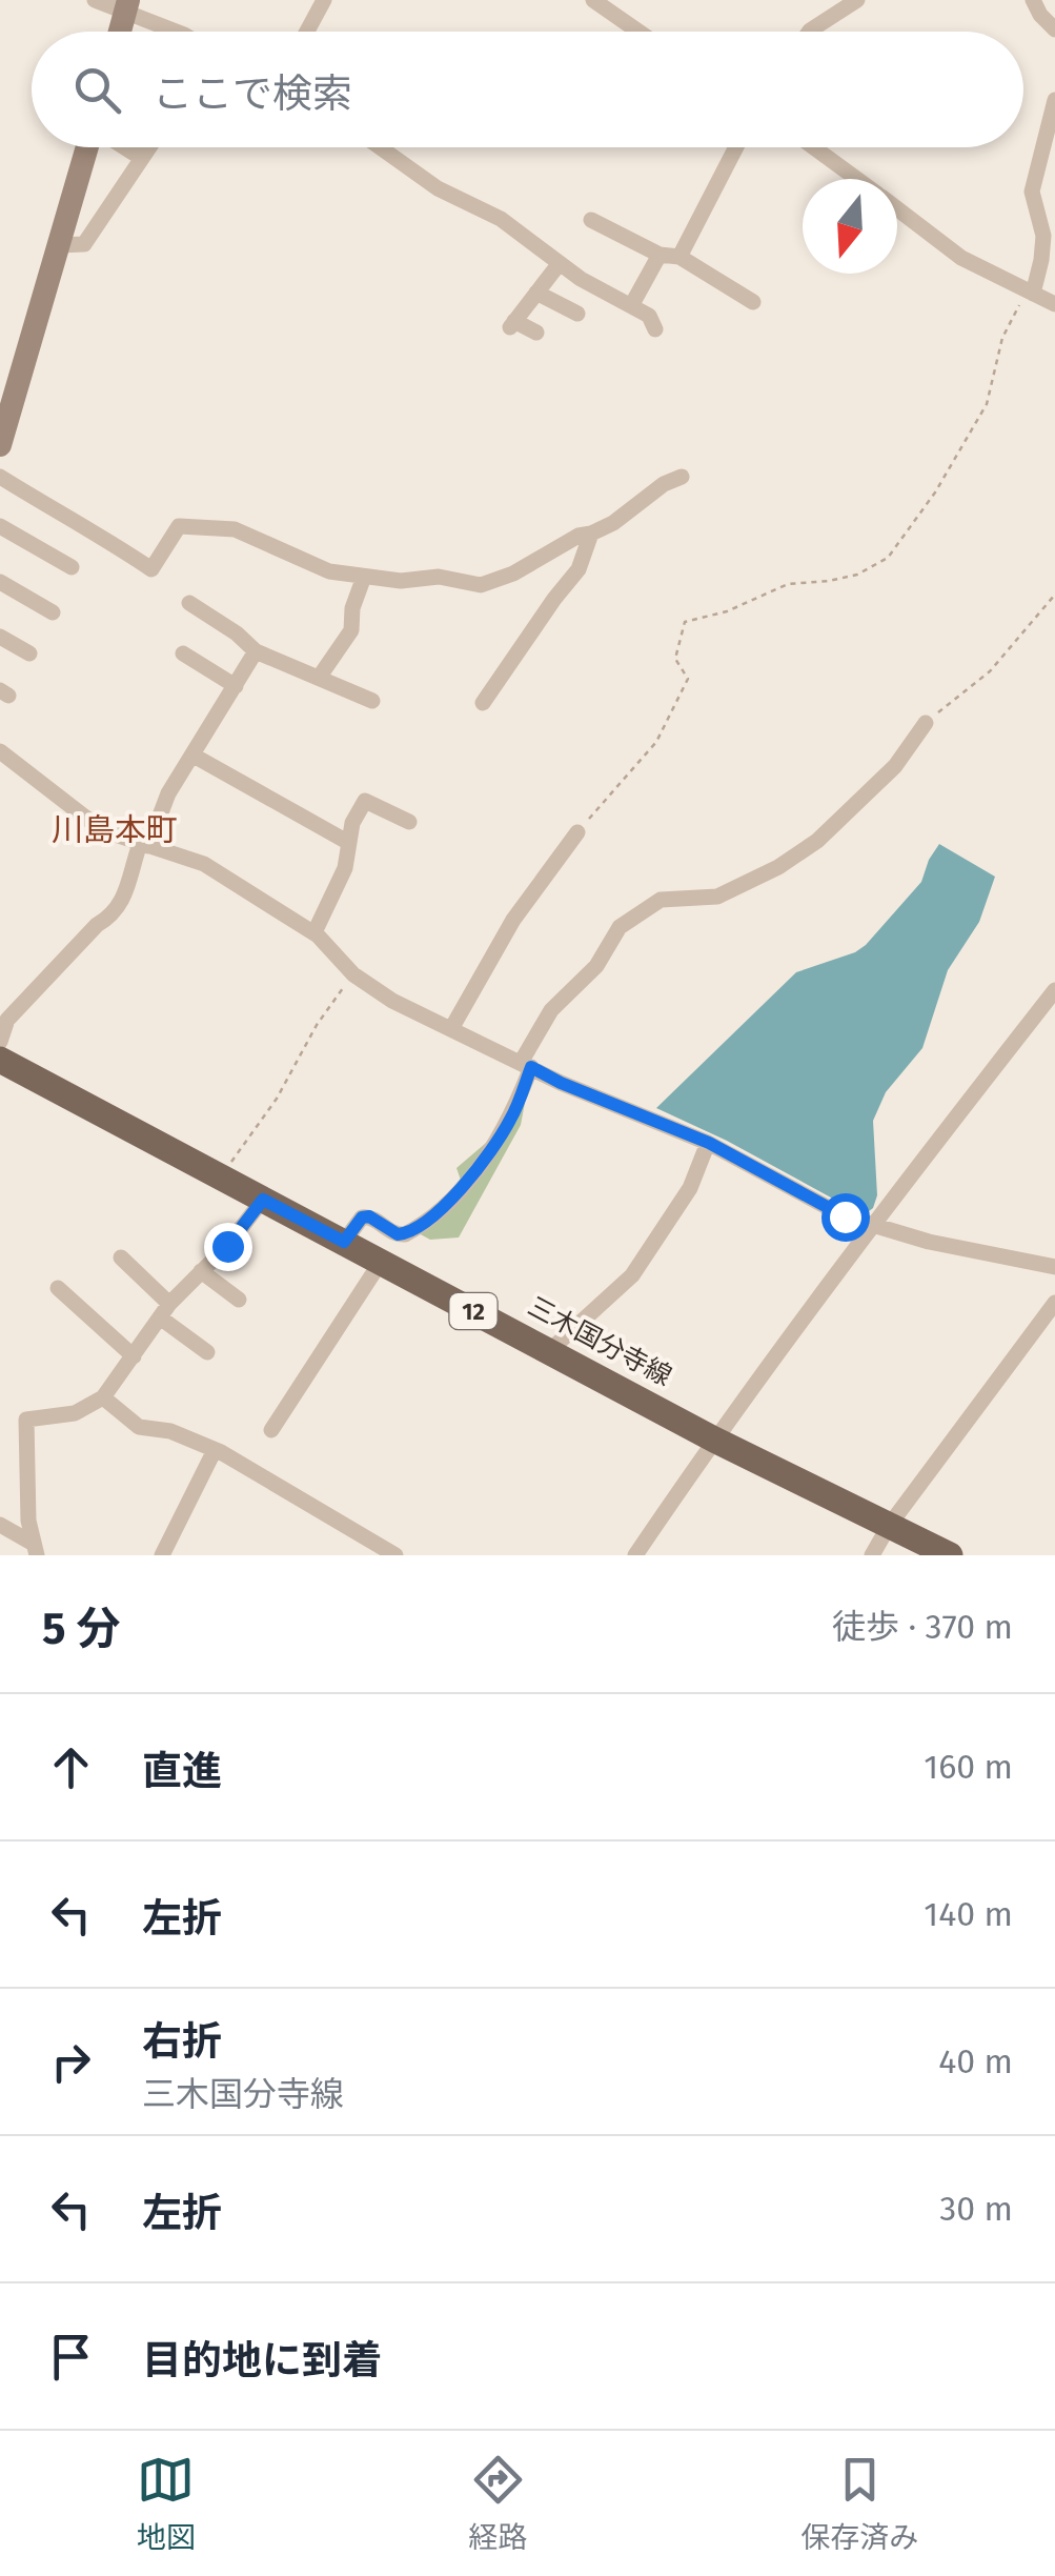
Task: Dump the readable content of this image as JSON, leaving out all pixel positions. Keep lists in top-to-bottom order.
{
  "streets": {
    "main road": ["12", "三木国分寺線"]
  },
  "districts": ["川島本町"],
  "north": "bottom",
  "page": {
    "search": "ここで検索",
    "heading": ["5 分", "徒歩 · 370 m"],
    "list": [
      ["直進", "160 m"],
      ["左折", "140 m"],
      ["右折", "三木国分寺線", "40 m"],
      ["左折", "30 m"],
      "目的地に到着"
    ],
    "nav": ["地図", "経路", "保存済み"]
  }
}
